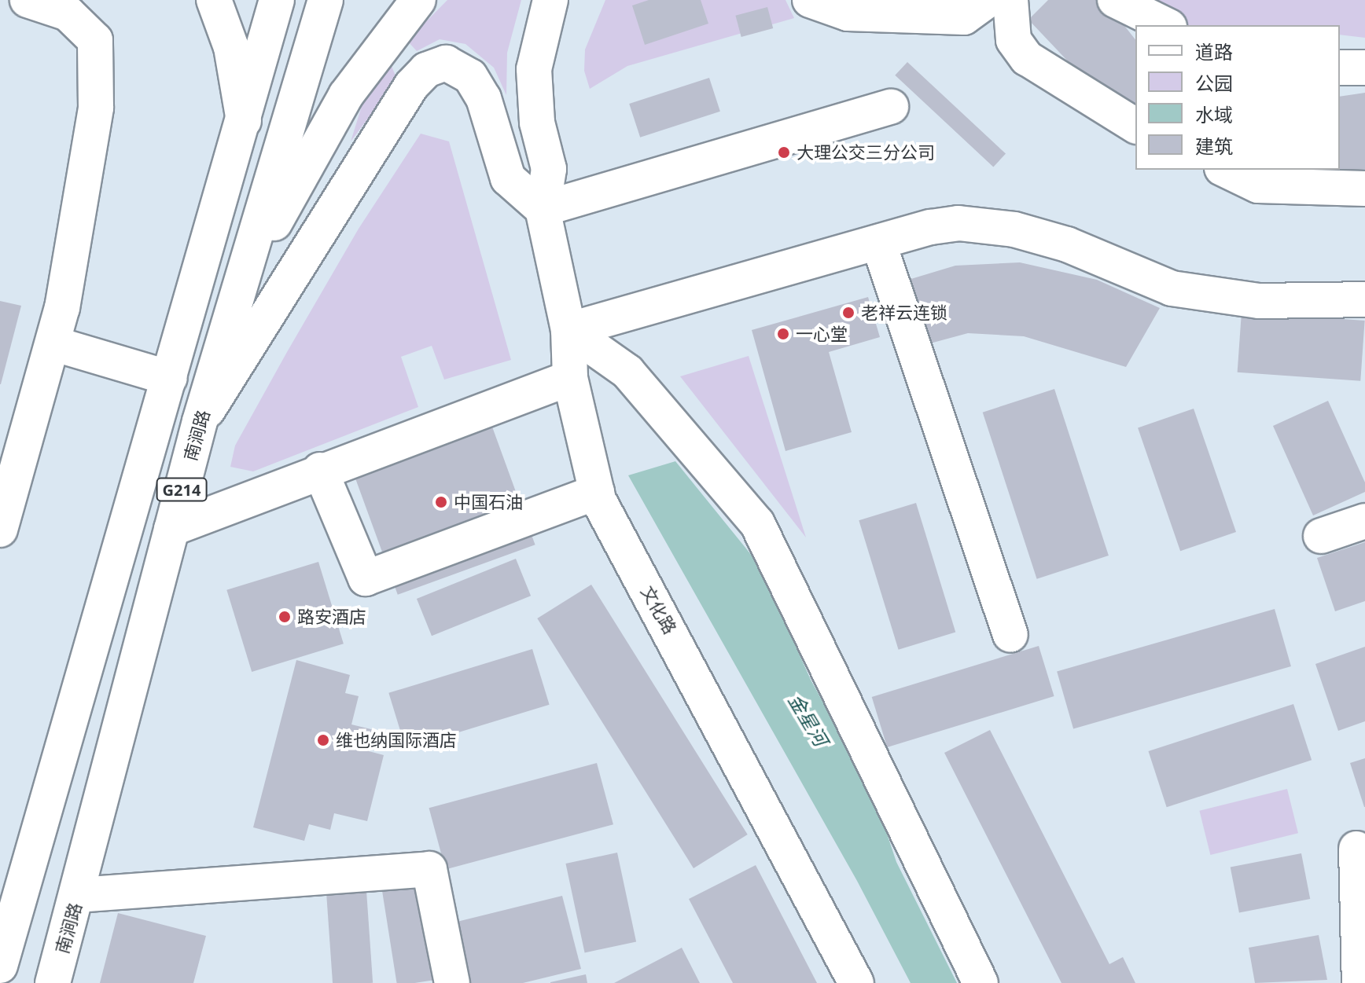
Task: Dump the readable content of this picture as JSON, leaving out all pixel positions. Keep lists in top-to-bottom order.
{
  "streets": {
    "main road": ["南涧路", "G214", "文化路"]
  },
  "water": ["金星河"],
  "places": [
    "大理公交三分公司",
    "老祥云连锁",
    "一心堂",
    "中国石油",
    "路安酒店",
    "维也纳国际酒店"
  ],
  "legend": [
    "道路",
    "公园",
    "水域",
    "建筑"
  ]
}
